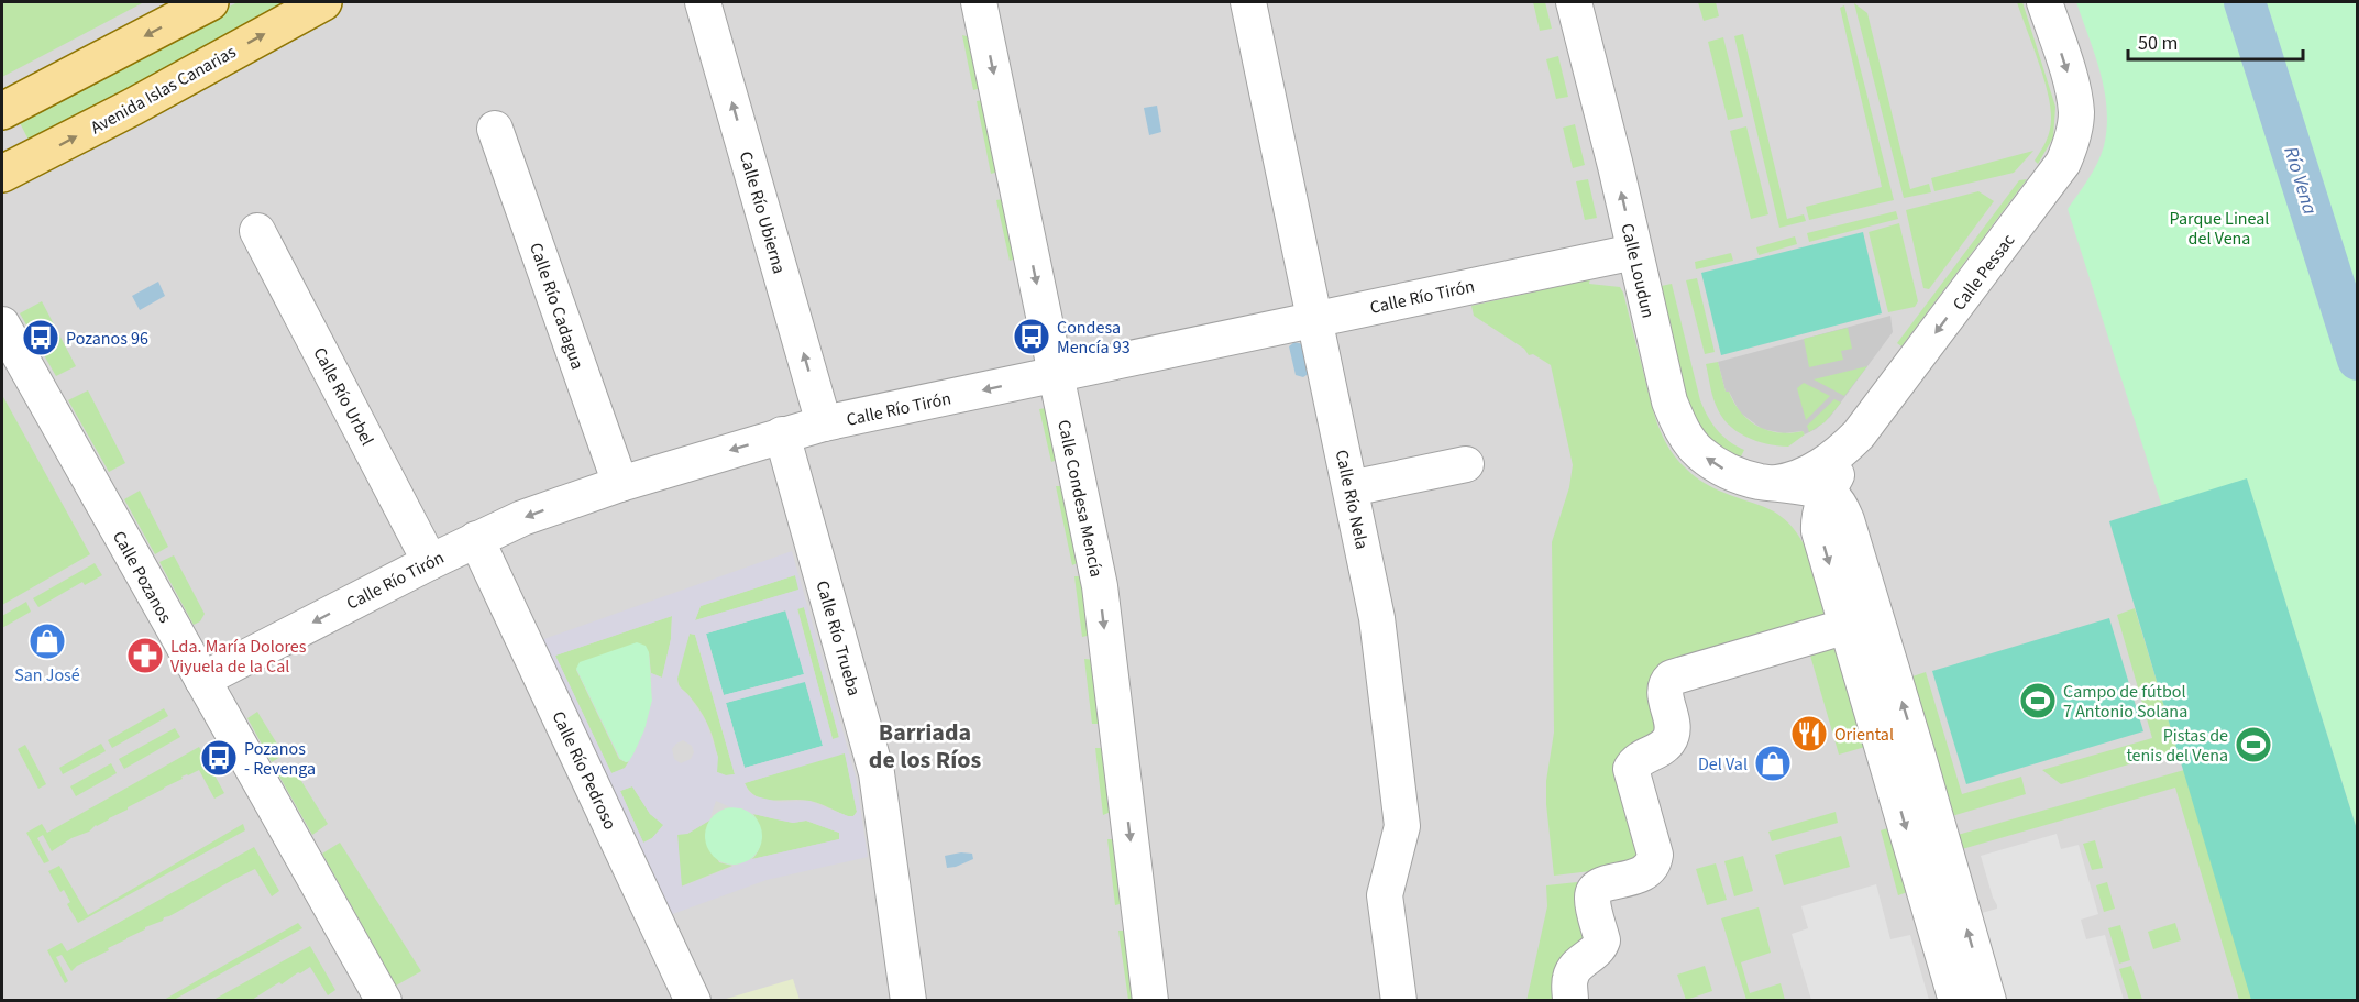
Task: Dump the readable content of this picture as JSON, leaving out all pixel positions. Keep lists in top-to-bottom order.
{
  "streets": {
    "main road": ["Avenida Islas Canarias"],
    "street": [
      "Calle Río Ubierna",
      "Calle Loudun",
      "Calle Pessac",
      "Calle Río Tirón",
      "Calle Río Cadagua",
      "Calle Río Urbel",
      "Calle Condesa Mencía",
      "Calle Río Nela",
      "Calle Pozanos",
      "Calle Río Trueba",
      "Calle Río Pedroso"
    ]
  },
  "crossings": [
    ["Calle Río Ubierna", "Calle Río Tirón"],
    ["Calle Loudun", "Calle Pessac"],
    ["Calle Loudun", "Calle Río Tirón"],
    ["Calle Río Tirón", "Calle Río Cadagua"],
    ["Calle Río Tirón", "Calle Río Urbel"],
    ["Calle Río Tirón", "Calle Condesa Mencía"],
    ["Calle Río Tirón", "Calle Río Nela"],
    ["Calle Río Tirón", "Calle Pozanos"],
    ["Calle Río Tirón", "Calle Río Trueba"],
    ["Calle Río Tirón", "Calle Río Pedroso"]
  ],
  "one_way": [
    "Calle Río Ubierna",
    "Calle Loudun",
    "Calle Pessac",
    "Calle Río Tirón",
    "Calle Condesa Mencía"
  ],
  "districts": ["Barriada de los Ríos"],
  "water": ["Río Vena"],
  "parks": ["Parque Lineal del Vena"],
  "places": {
    "bus stop": ["Condesa Mencía 93", "Pozanos 96", "Pozanos - Revenga"],
    "shop": ["San José", "Del Val"],
    "pharmacy": ["Lda. María Dolores Viyuela de la Cal"],
    "sports": ["Campo de fútbol 7 Antonio Solana", "Pistas de tenis del Vena"],
    "restaurant": ["Oriental"]
  },
  "scale_bar": "50 m"
}
